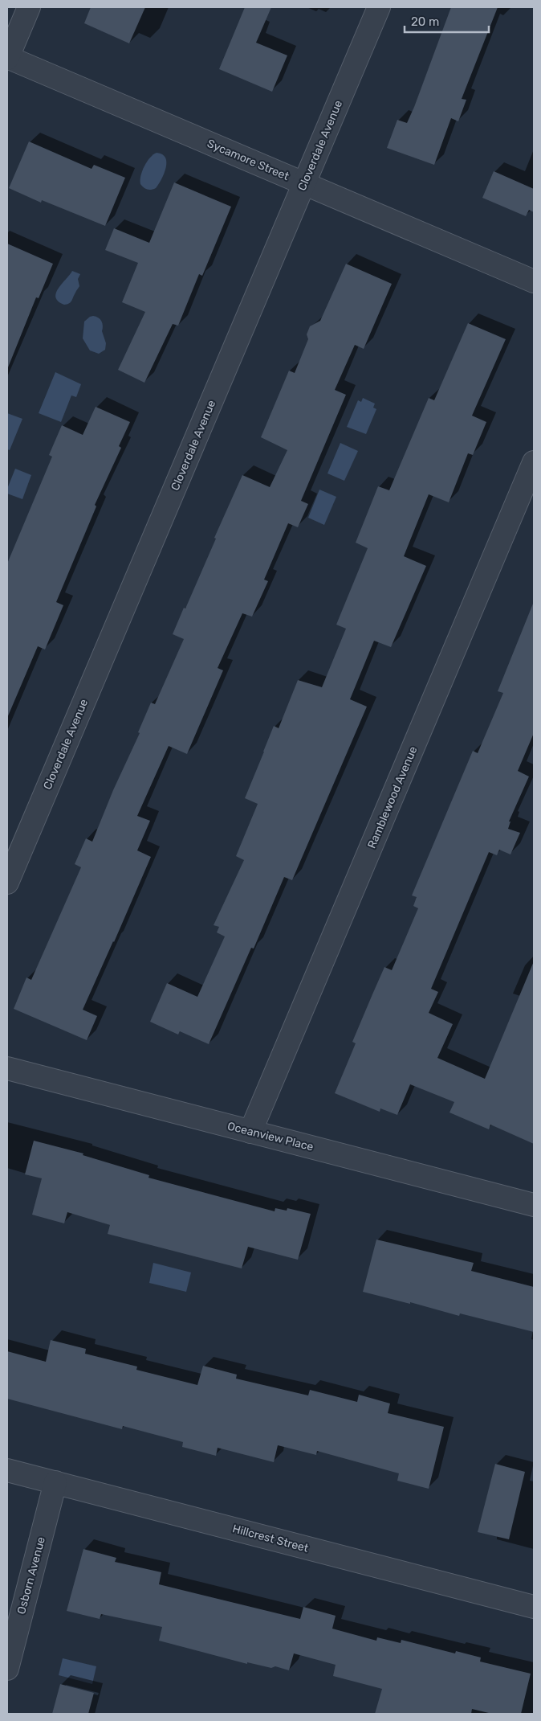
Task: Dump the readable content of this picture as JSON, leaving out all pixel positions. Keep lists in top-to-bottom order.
{
  "streets": {
    "street": [
      "Cloverdale Avenue",
      "Sycamore Street",
      "Ramblewood Avenue",
      "Oceanview Place",
      "Hillcrest Street",
      "Osborn Avenue"
    ]
  },
  "crossings": [
    ["Cloverdale Avenue", "Sycamore Street"],
    ["Ramblewood Avenue", "Oceanview Place"],
    ["Hillcrest Street", "Osborn Avenue"]
  ],
  "scale_bar": "20 m"
}
